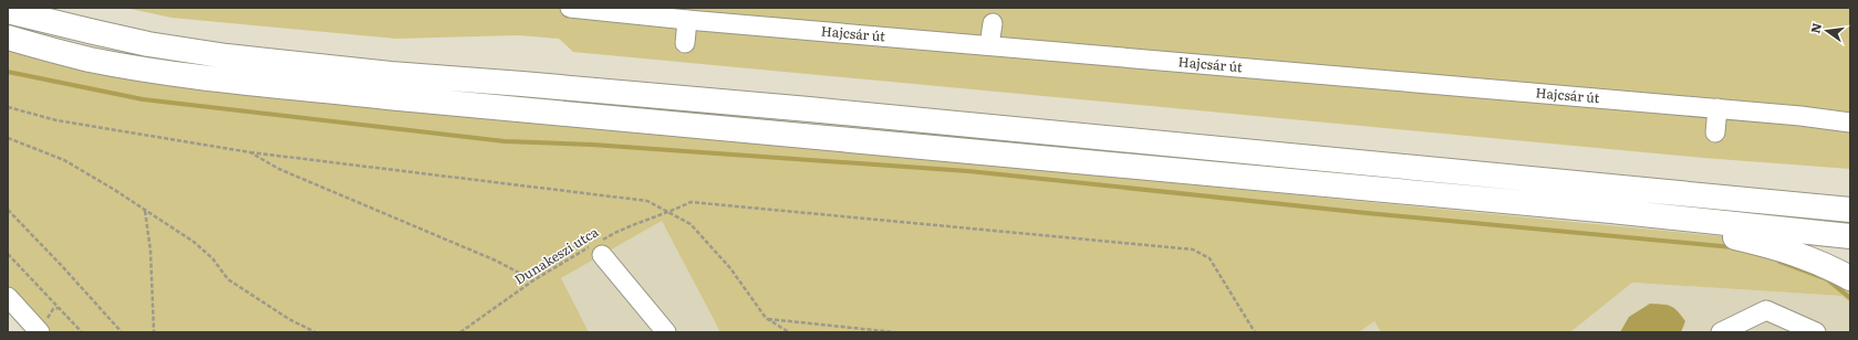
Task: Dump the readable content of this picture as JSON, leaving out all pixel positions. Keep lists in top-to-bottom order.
{
  "streets": {
    "street": ["Hajcsár út"],
    "path": ["Dunakeszi utca"]
  },
  "north": "left"
}
